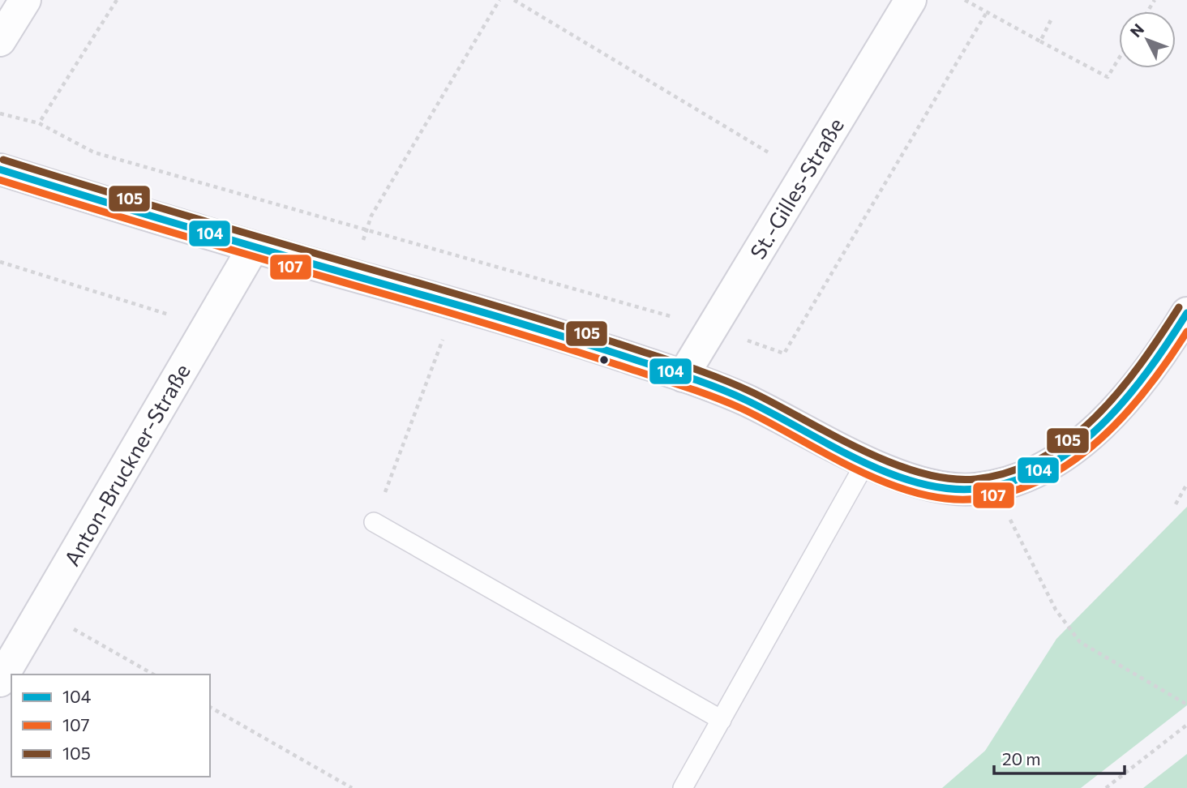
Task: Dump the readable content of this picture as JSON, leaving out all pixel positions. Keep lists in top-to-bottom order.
{
  "streets": {
    "street": ["St.-Gilles-Straße", "Anton-Bruckner-Straße"]
  },
  "lines": ["transit line 105", "transit line 104", "transit line 107"],
  "legend": ["104", "107", "105"],
  "scale_bar": "20 m",
  "north": "top left"
}
